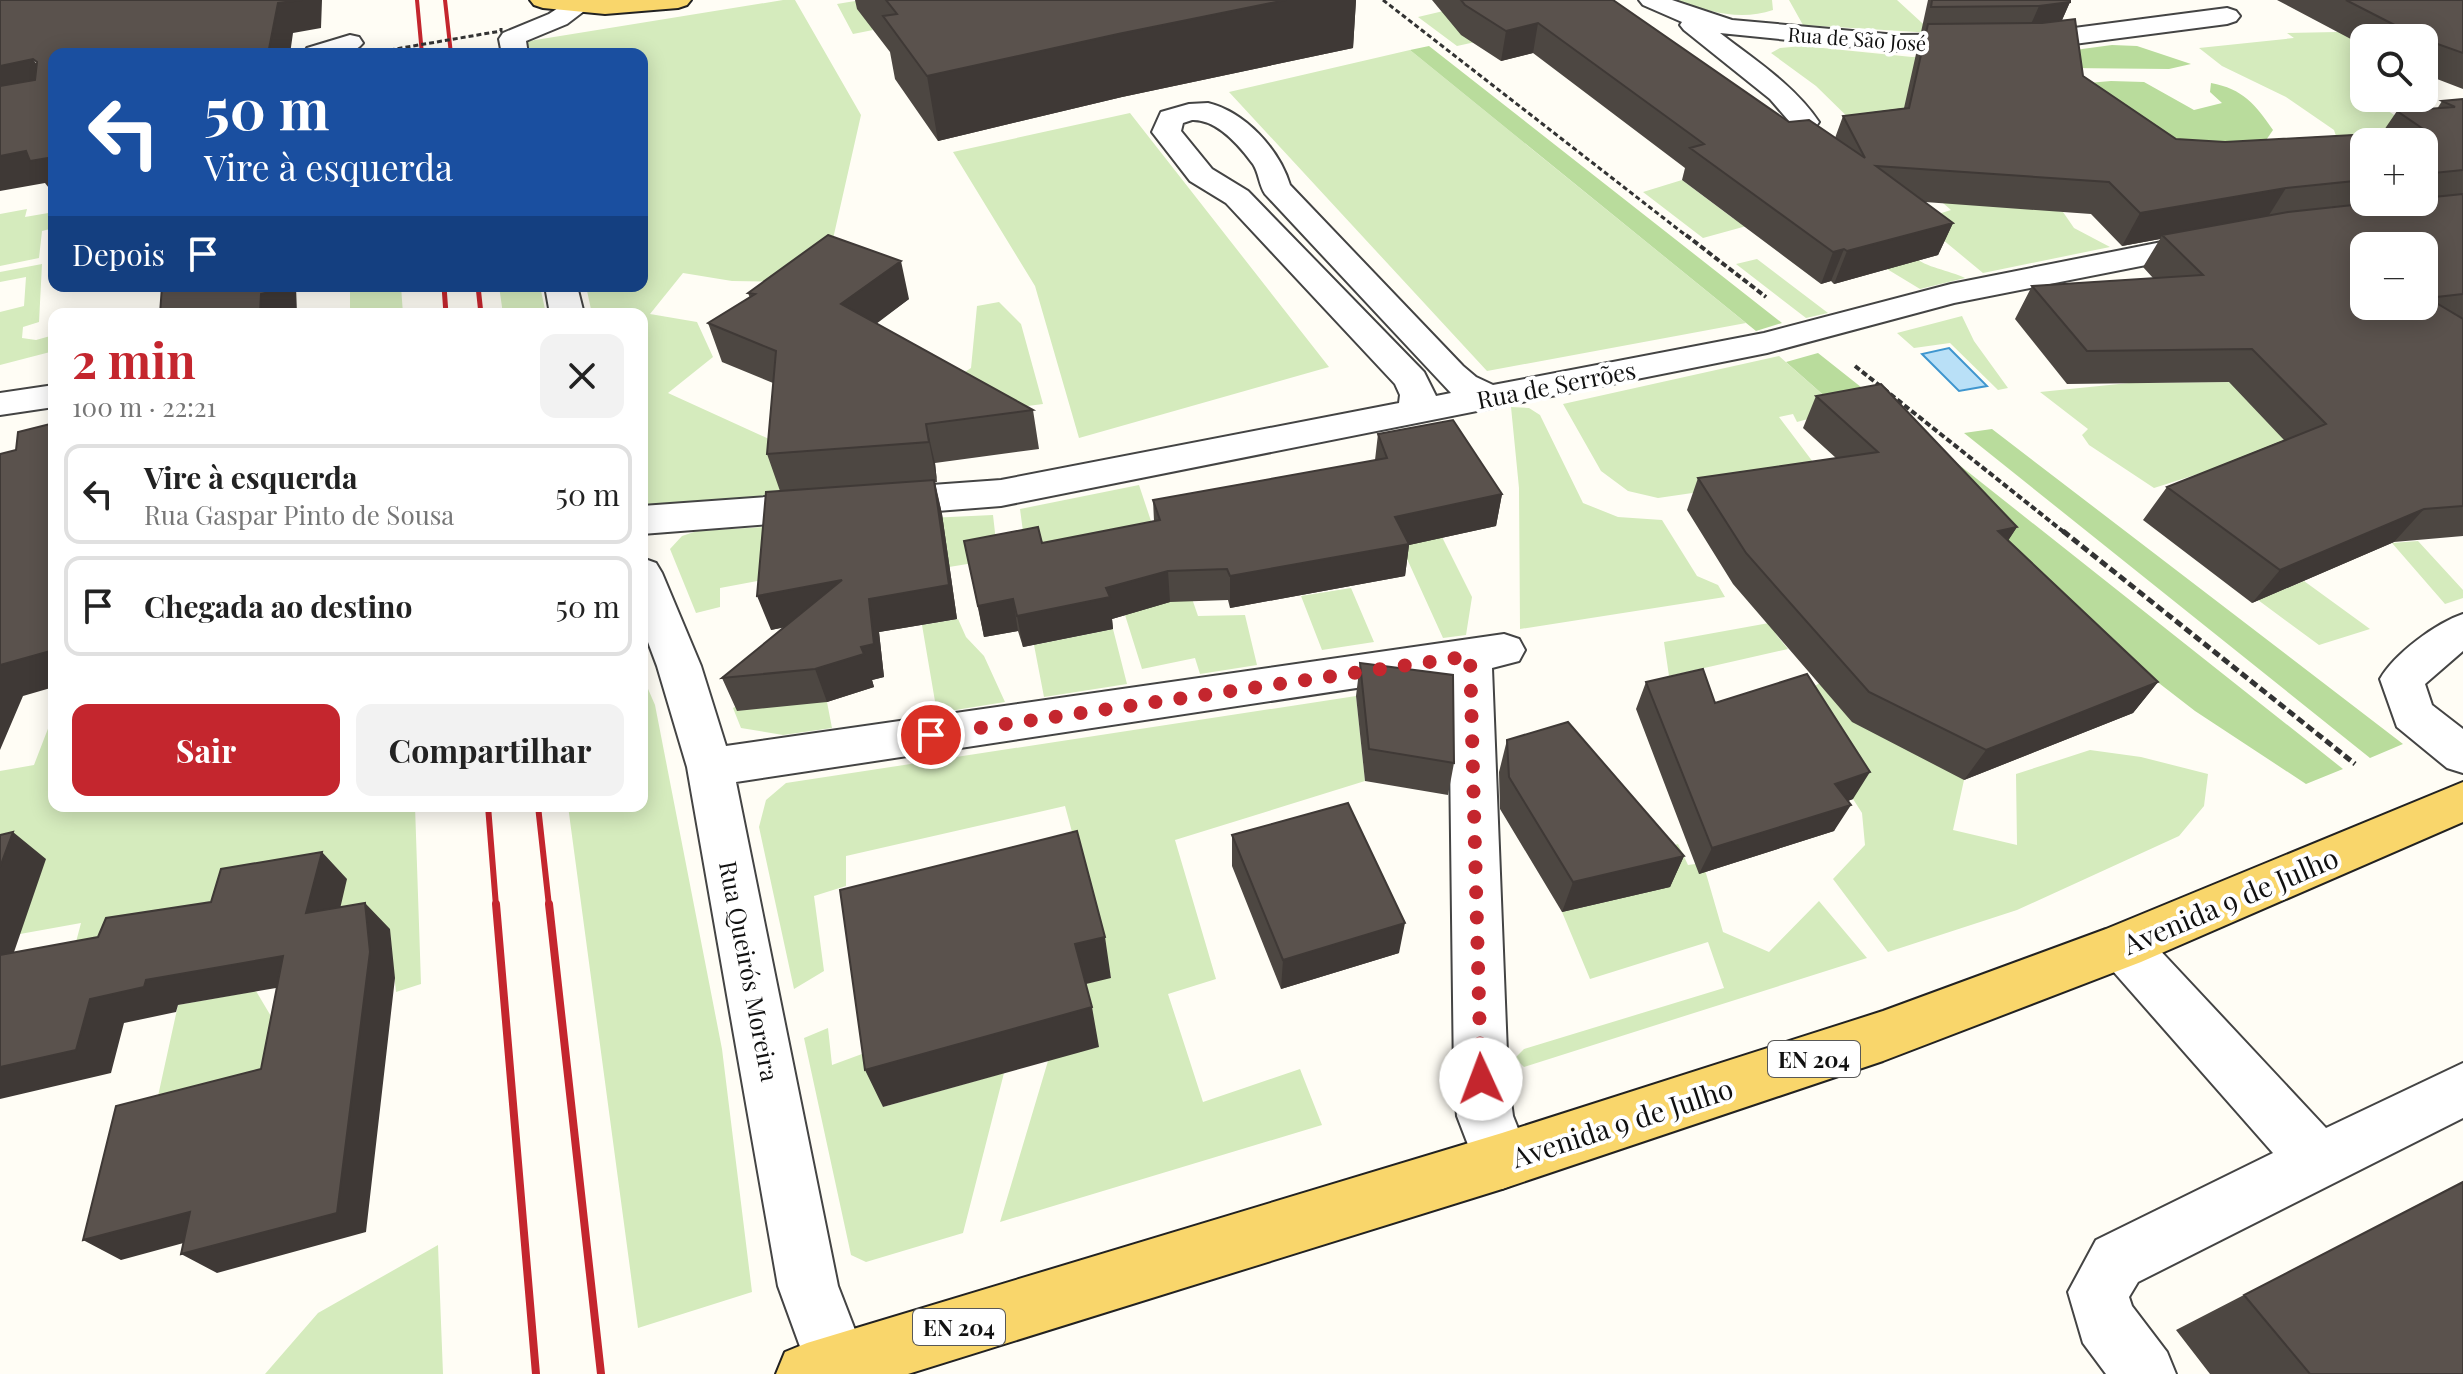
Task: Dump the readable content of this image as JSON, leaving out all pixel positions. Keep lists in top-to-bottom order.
{
  "streets": {
    "main road": ["Avenida 9 de Julho", "EN 204"],
    "street": ["Rua de São José", "Rua de Serrões", "Rua Queirós Moreira"]
  },
  "crossings": [
    ["Avenida 9 de Julho", "Rua Queirós Moreira"]
  ],
  "page": {
    "map_buttons": ["+", "−"],
    "turn": ["50 m", "Vire à esquerda"],
    "then": "Depois",
    "heading": ["2 min", "100 m · 22:21"],
    "list": [
      {
        "name": "Vire à esquerda",
        "note": "Rua Gaspar Pinto de Sousa",
        "value": "50 m"
      },
      {
        "name": "Chegada ao destino",
        "value": "50 m"
      }
    ],
    "buttons": ["Sair", "Compartilhar"]
  }
}
